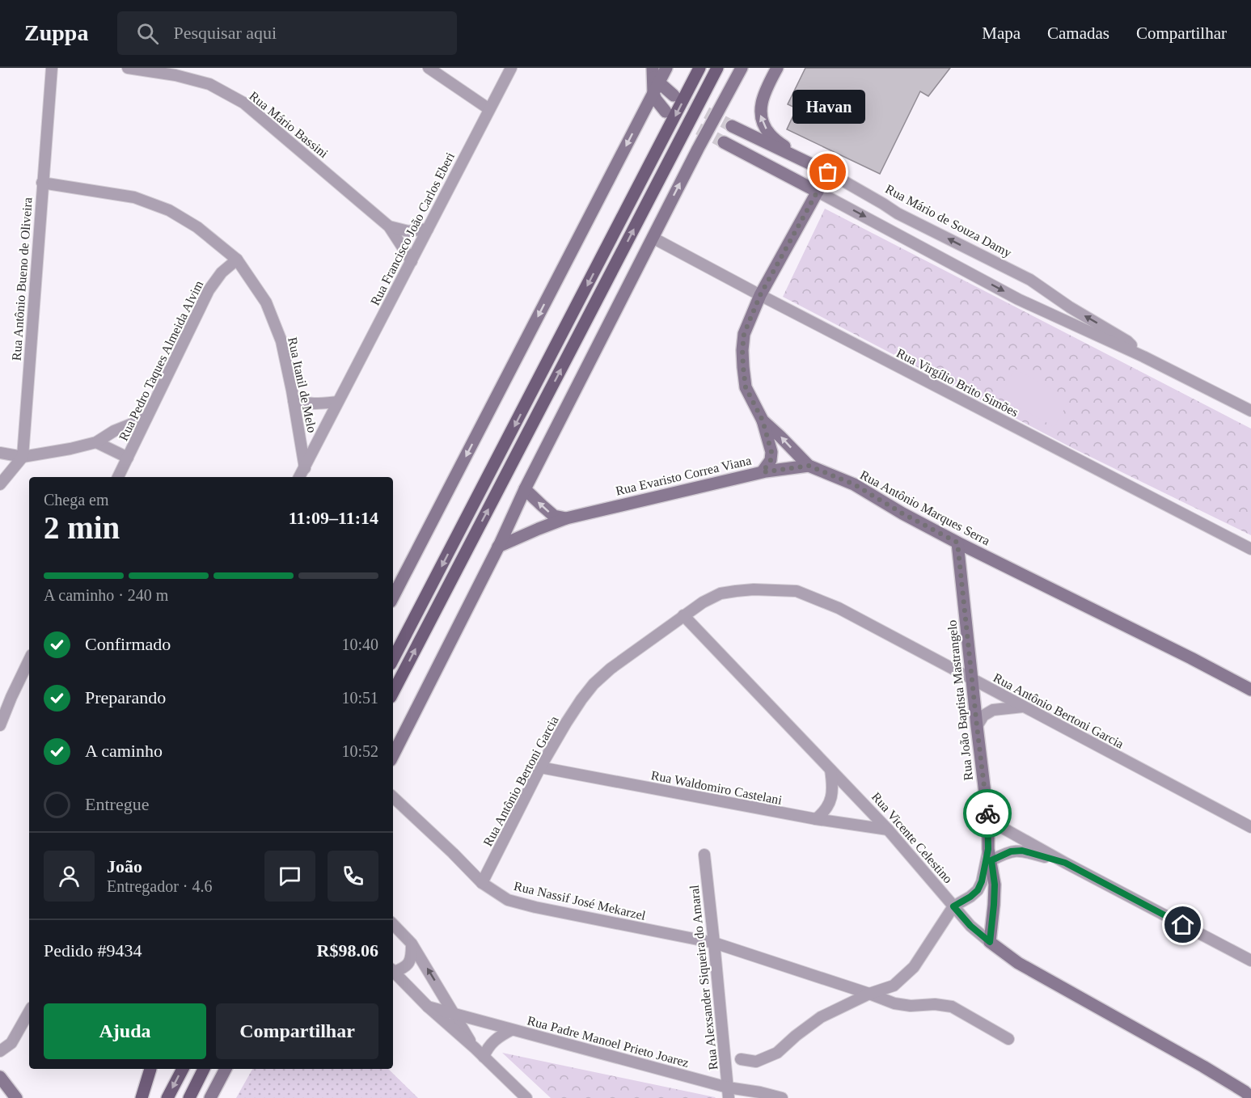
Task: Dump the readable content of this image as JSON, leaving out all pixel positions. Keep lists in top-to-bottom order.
{
  "streets": {
    "street": [
      "Rua Mário Bassini",
      "Rua Mário de Souza Damy",
      "Rua Francisco João Carlos Eberi",
      "Rua Antônio Bueno de Oliveira",
      "Rua Pedro Taques Almeida Alvim",
      "Rua Virgílio Brito Simões",
      "Rua Itanil de Melo",
      "Rua Evaristo Correa Viana",
      "Rua Antônio Marques Serra",
      "Rua João Baptista Mastrangelo",
      "Rua Antônio Bertoni Garcia",
      "Rua Waldomiro Castelani",
      "Rua Vicente Celestino",
      "Rua Nassif José Mekarzel",
      "Rua Alexsander Siqueira do Amaral",
      "Rua Padre Manoel Prieto Joarez"
    ]
  },
  "crossings": [
    ["Rua Mário Bassini", "Rua Francisco João Carlos Eberi"],
    ["Rua Mário de Souza Damy", "Rua Antônio Marques Serra"],
    ["Rua Francisco João Carlos Eberi", "Rua Itanil de Melo"],
    ["Rua Antônio Bueno de Oliveira", "Rua Itanil de Melo"],
    ["Rua Pedro Taques Almeida Alvim", "Rua Itanil de Melo"],
    ["Rua Virgílio Brito Simões", "Rua Antônio Marques Serra"],
    ["Rua Evaristo Correa Viana", "Rua Antônio Marques Serra"],
    ["Rua Antônio Marques Serra", "Rua João Baptista Mastrangelo"],
    ["Rua João Baptista Mastrangelo", "Rua Antônio Bertoni Garcia"],
    ["Rua João Baptista Mastrangelo", "Rua Vicente Celestino"],
    ["Rua Antônio Bertoni Garcia", "Rua Waldomiro Castelani"],
    ["Rua Antônio Bertoni Garcia", "Rua Vicente Celestino"],
    ["Rua Antônio Bertoni Garcia", "Rua Nassif José Mekarzel"],
    ["Rua Waldomiro Castelani", "Rua Vicente Celestino"],
    ["Rua Nassif José Mekarzel", "Rua Alexsander Siqueira do Amaral"],
    ["Rua Alexsander Siqueira do Amaral", "Rua Padre Manoel Prieto Joarez"]
  ],
  "places": ["Havan"],
  "page": {
    "header": "Zuppa",
    "search": "Pesquisar aqui",
    "nav": ["Mapa", "Camadas", "Compartilhar"],
    "bubble": "Havan",
    "heading": ["2 min", "Chega em", "11:09–11:14"],
    "panel": [
      "João",
      "Entregador · 4.6",
      "Pedido #9434",
      "R$98.06"
    ],
    "bar": "A caminho · 240 m",
    "list": [
      ["Confirmado", "10:40"],
      ["Preparando", "10:51"],
      ["A caminho", "10:52"],
      "Entregue"
    ],
    "buttons": ["Ajuda", "Compartilhar"]
  }
}
